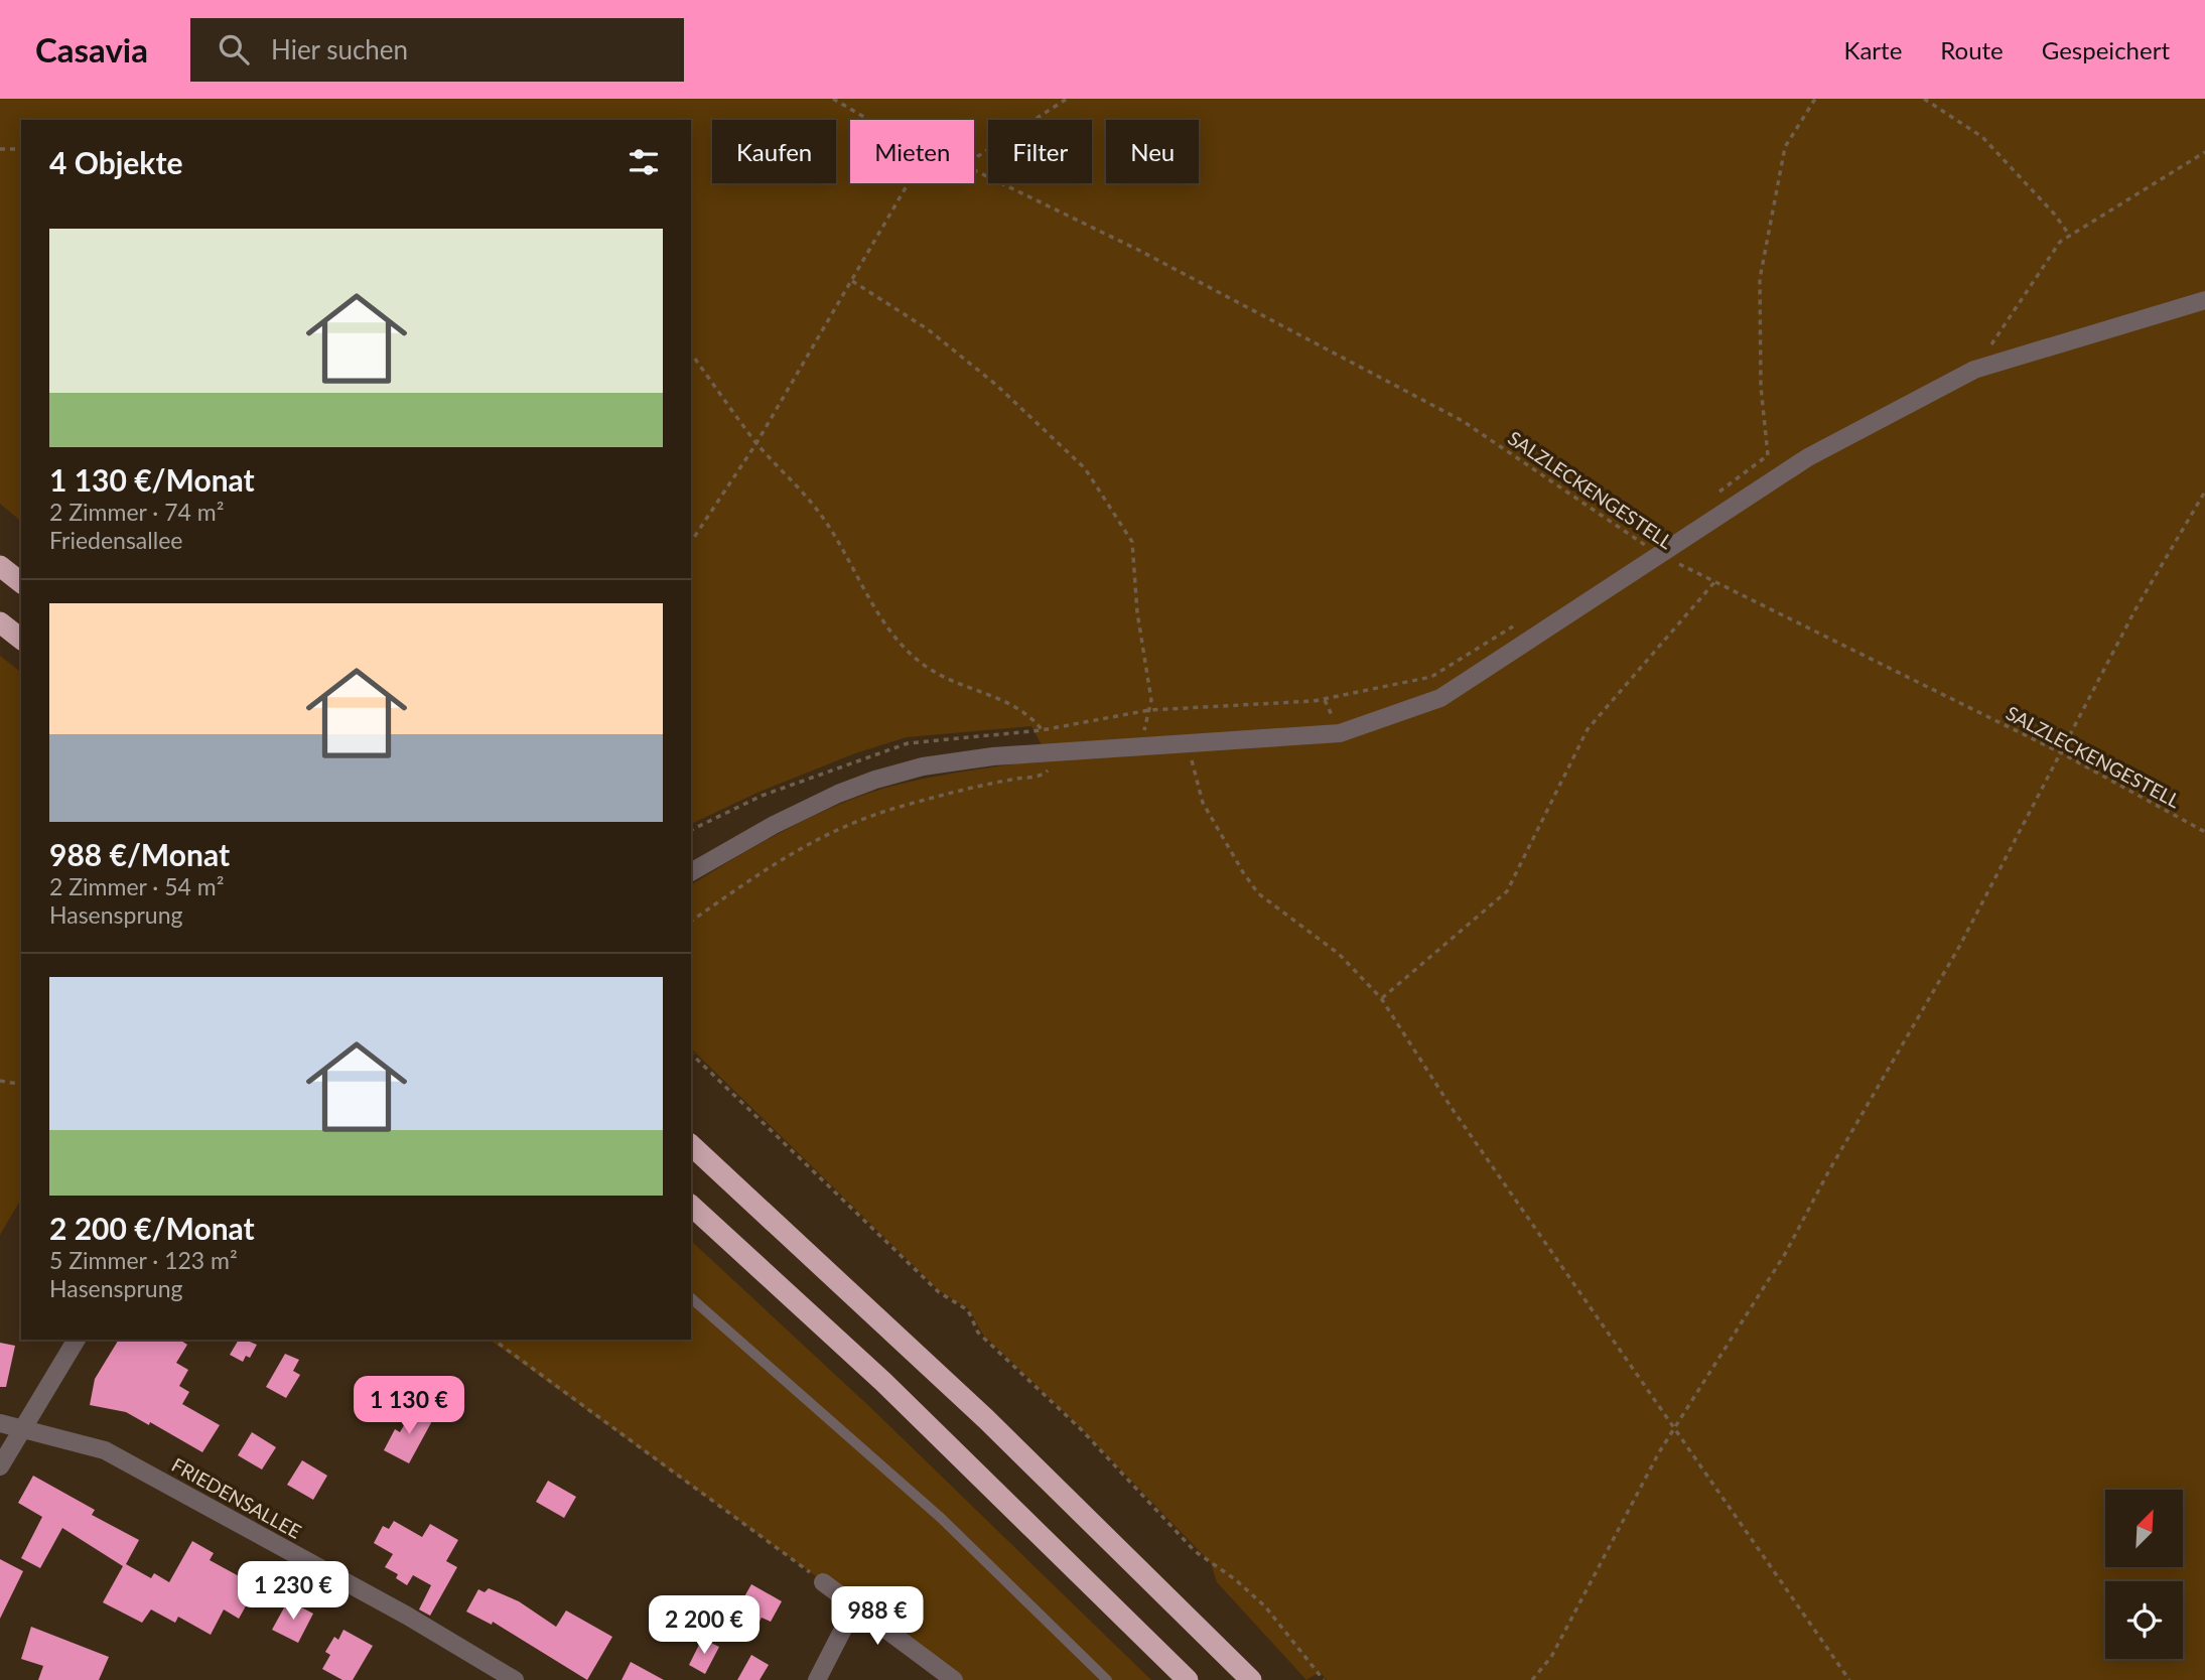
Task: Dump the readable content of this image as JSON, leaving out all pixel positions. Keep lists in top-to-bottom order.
{
  "streets": {
    "street": ["FRIEDENSALLEE"],
    "path": ["SALZLECKENGESTELL"]
  },
  "north": "top right",
  "page": {
    "header": "Casavia",
    "search": "Hier suchen",
    "nav": ["Karte", "Route", "Gespeichert"],
    "chip": [
      "Kaufen",
      "Mieten",
      "Filter",
      "Neu"
    ],
    "heading": "4 Objekte",
    "list": [
      {
        "name": "1 130 €/Monat",
        "note": "2 Zimmer · 74 m² · Friedensallee"
      },
      {
        "name": "988 €/Monat",
        "note": "2 Zimmer · 54 m² · Hasensprung"
      },
      {
        "name": "2 200 €/Monat",
        "note": "5 Zimmer · 123 m² · Hasensprung"
      }
    ],
    "price": [
      "1 130 €",
      "1 230 €",
      "988 €",
      "2 200 €"
    ]
  }
}
